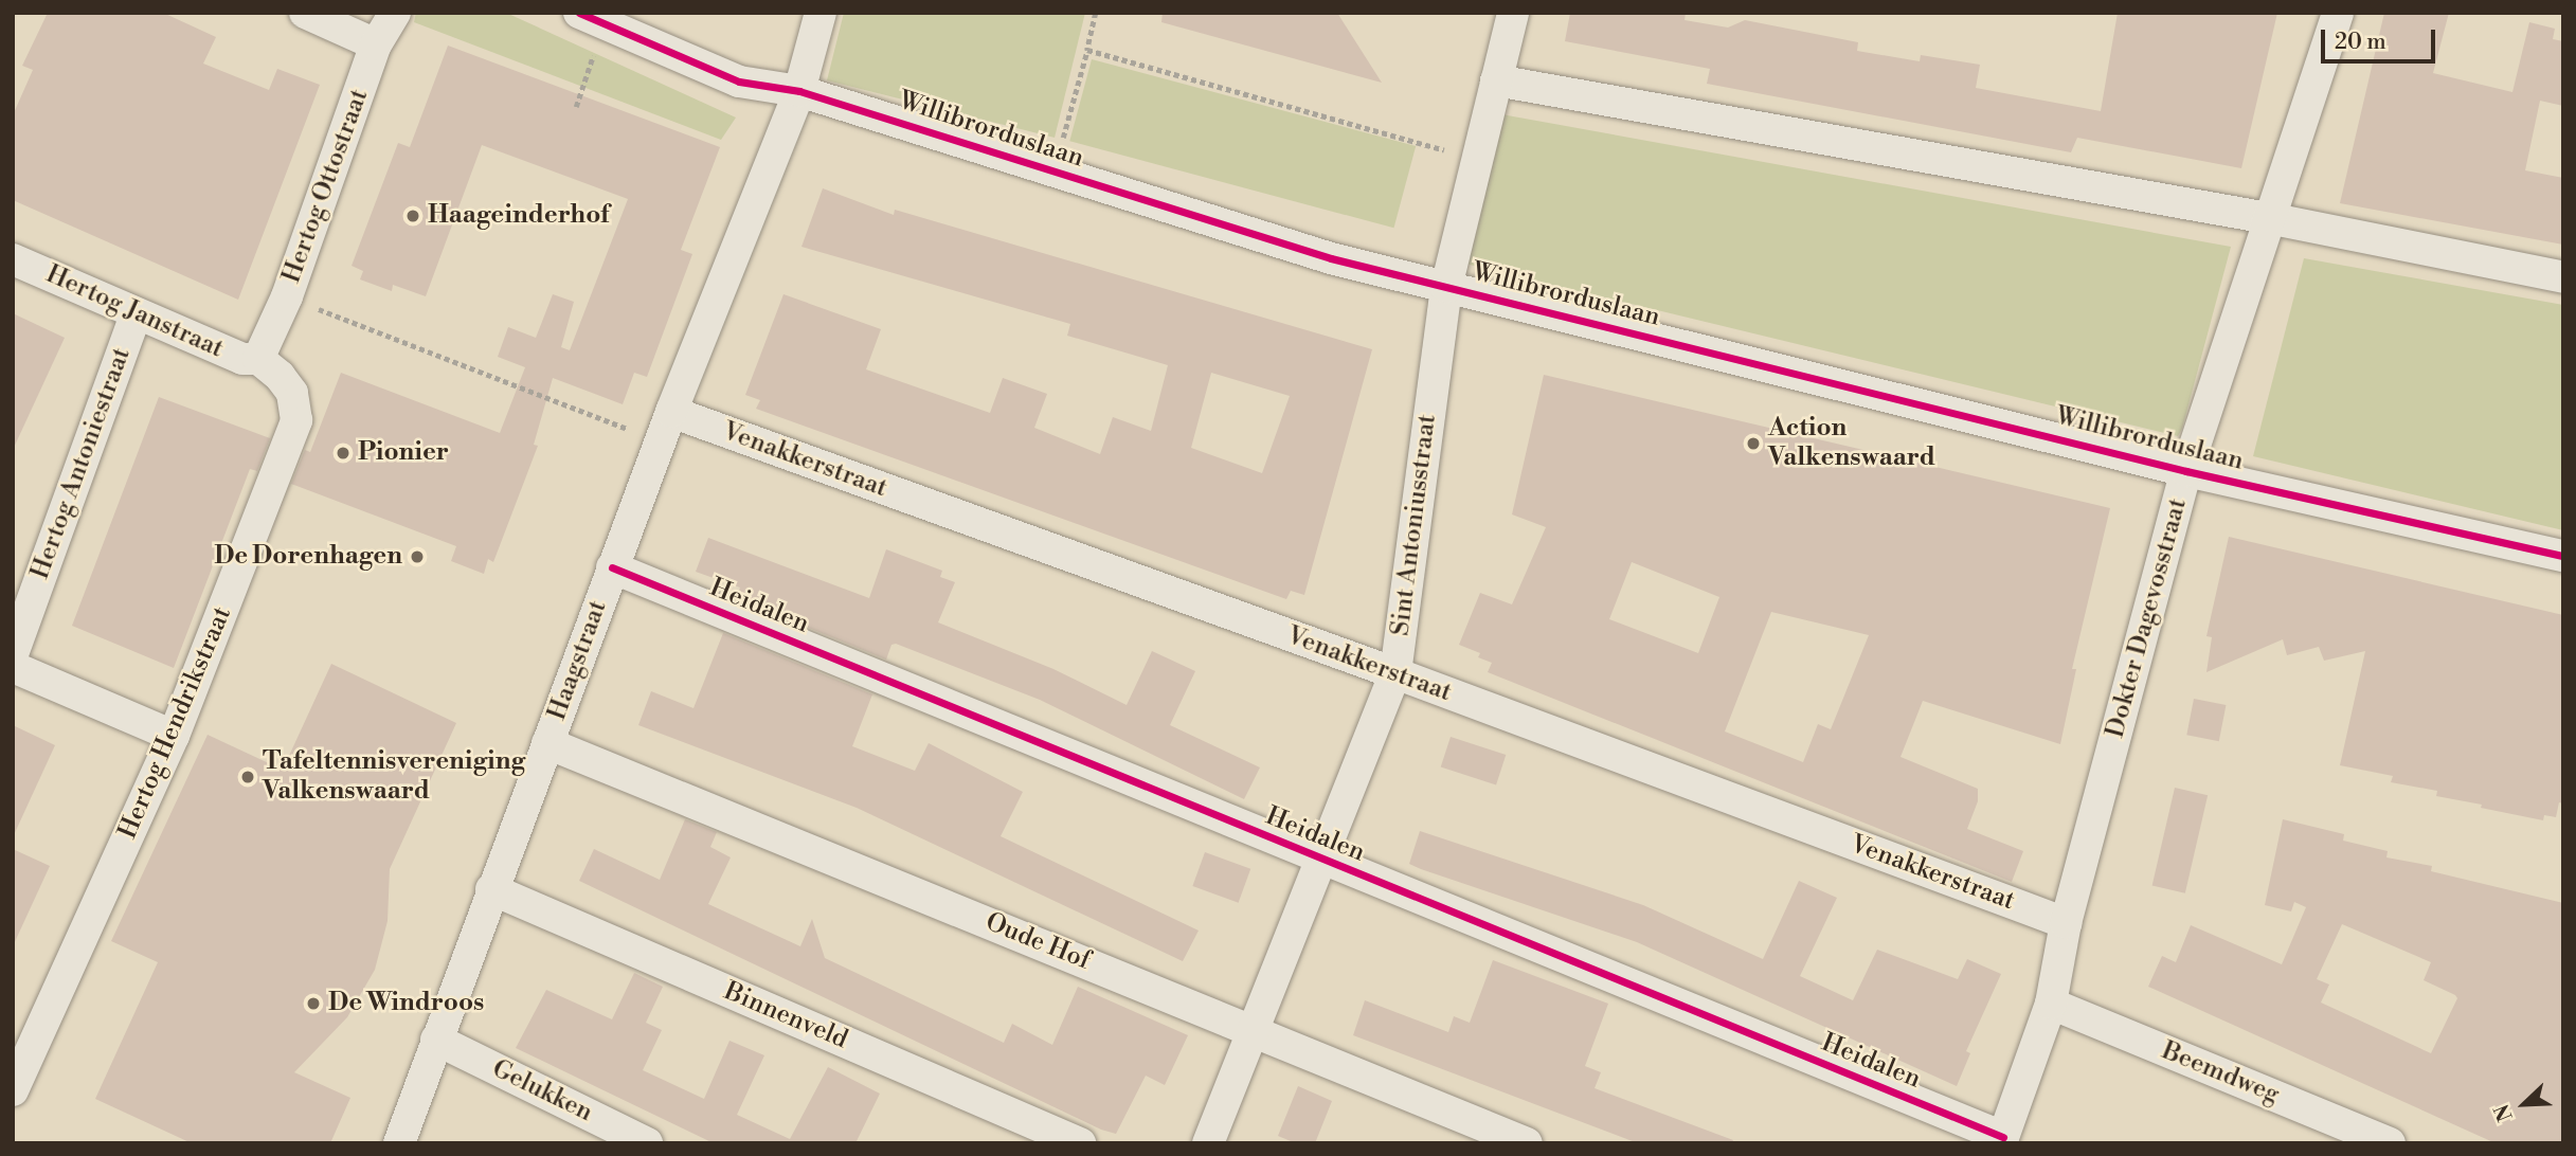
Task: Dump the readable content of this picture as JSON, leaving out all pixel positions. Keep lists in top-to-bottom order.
{
  "streets": {
    "street": [
      "Willibrorduslaan",
      "Hertog Ottostraat",
      "Hertog Janstraat",
      "Venakkerstraat",
      "Hertog Antoniestraat",
      "Sint Antoniusstraat",
      "Heidalen",
      "Dokter Dagevosstraat",
      "Haagstraat",
      "Hertog Hendrikstraat",
      "Oude Hof",
      "Binnenveld",
      "Beemdweg",
      "Gelukken"
    ]
  },
  "crossings": [
    ["Willibrorduslaan", "Sint Antoniusstraat"],
    ["Willibrorduslaan", "Dokter Dagevosstraat"],
    ["Willibrorduslaan", "Haagstraat"],
    ["Hertog Ottostraat", "Hertog Janstraat"],
    ["Hertog Ottostraat", "Hertog Hendrikstraat"],
    ["Hertog Janstraat", "Hertog Antoniestraat"],
    ["Hertog Janstraat", "Hertog Hendrikstraat"],
    ["Venakkerstraat", "Sint Antoniusstraat"],
    ["Venakkerstraat", "Dokter Dagevosstraat"],
    ["Venakkerstraat", "Haagstraat"],
    ["Sint Antoniusstraat", "Heidalen"],
    ["Sint Antoniusstraat", "Oude Hof"],
    ["Heidalen", "Dokter Dagevosstraat"],
    ["Heidalen", "Haagstraat"],
    ["Dokter Dagevosstraat", "Beemdweg"],
    ["Haagstraat", "Oude Hof"],
    ["Haagstraat", "Binnenveld"],
    ["Haagstraat", "Gelukken"]
  ],
  "places": [
    "Haageinderhof",
    "Action Valkenswaard",
    "Pionier",
    "De Dorenhagen",
    "Tafeltennisvereniging Valkenswaard",
    "De Windroos"
  ],
  "scale_bar": "20 m",
  "north": "bottom left"
}
